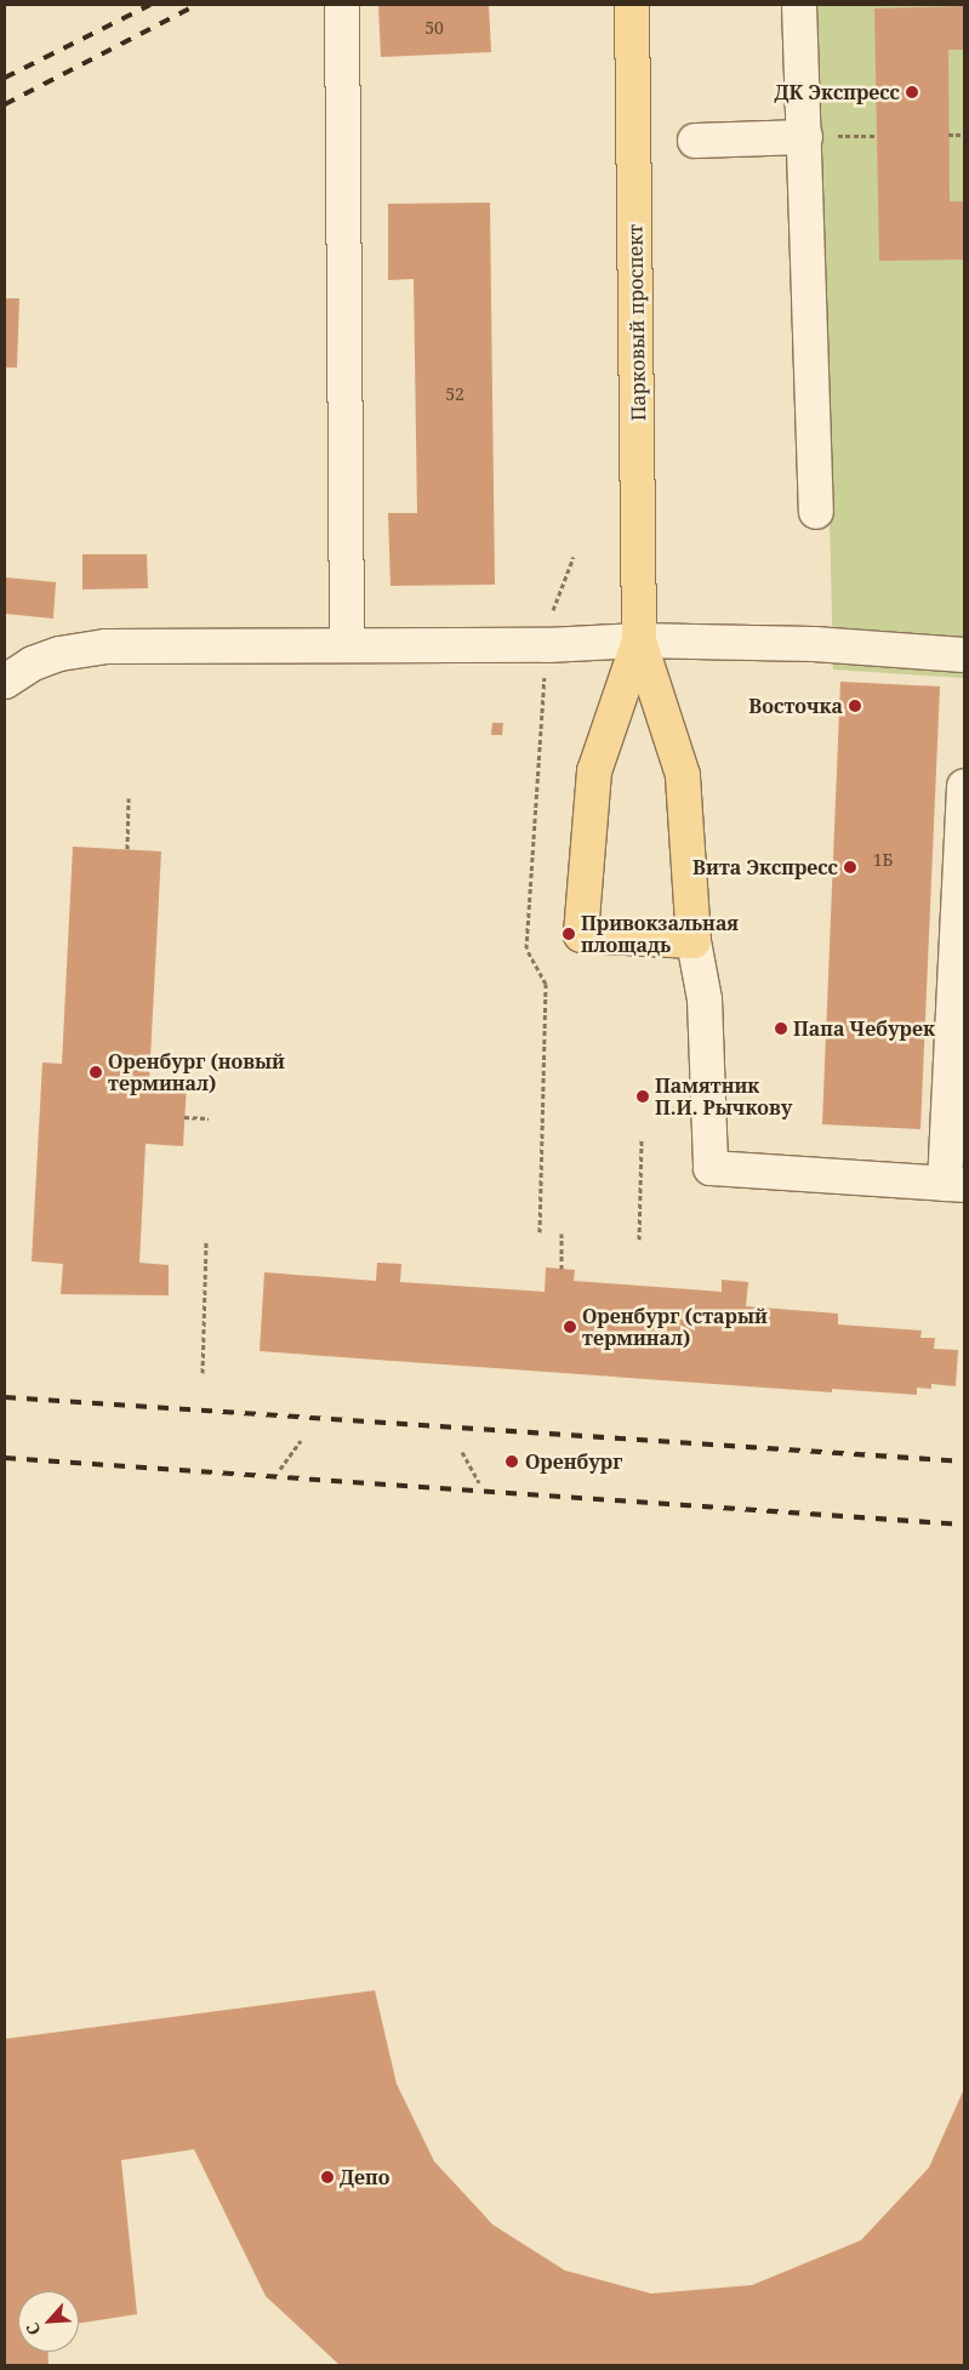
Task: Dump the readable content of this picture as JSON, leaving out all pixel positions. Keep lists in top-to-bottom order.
{
  "streets": {
    "main road": ["Парковый проспект"]
  },
  "places": [
    "ДК Экспресс",
    "Восточка",
    "Вита Экспресс",
    "Привокзальная площадь",
    "Папа Чебурек",
    "Оренбург (новый терминал)",
    "Памятник П.И. Рычкову",
    "Оренбург (старый терминал)",
    "Оренбург",
    "Депо"
  ],
  "house_numbers": ["50", "52", "1Б"],
  "north": "bottom left"
}
